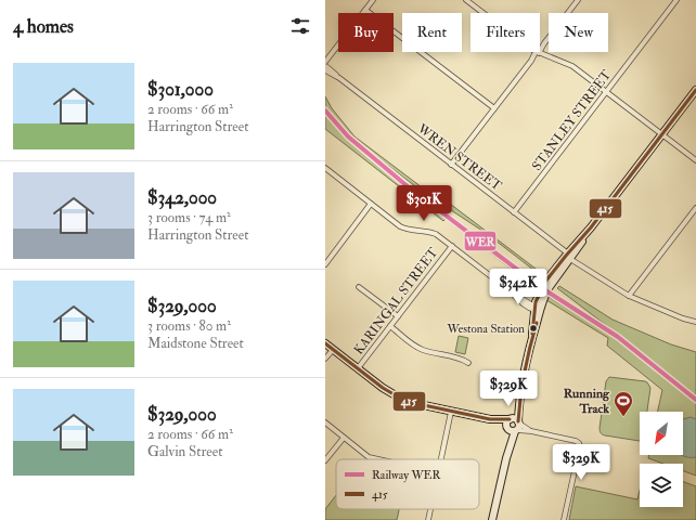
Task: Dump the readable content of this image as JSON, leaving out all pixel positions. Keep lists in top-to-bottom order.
{
  "streets": {
    "street": ["STANLEY STREET", "WREN STREET", "KARINGAL STREET"]
  },
  "crossings": [
    ["STANLEY STREET", "WREN STREET"]
  ],
  "places": {
    "other": ["Westona Station"],
    "sports": ["Running Track"]
  },
  "lines": ["transit line 415", "rail line WER"],
  "legend": ["Railway WER", "415"],
  "north": "bottom left",
  "page": {
    "heading": "4 homes",
    "chip": [
      "Buy",
      "Rent",
      "Filters",
      "New"
    ],
    "list": [
      {
        "name": "$301,000",
        "note": "2 rooms · 66 m² · Harrington Street"
      },
      {
        "name": "$342,000",
        "note": "3 rooms · 74 m² · Harrington Street"
      },
      {
        "name": "$329,000",
        "note": "3 rooms · 80 m² · Maidstone Street"
      },
      {
        "name": "$329,000",
        "note": "2 rooms · 66 m² · Galvin Street"
      }
    ],
    "price": [
      "$301K",
      "$342K",
      "$329K",
      "$329K"
    ]
  }
}
